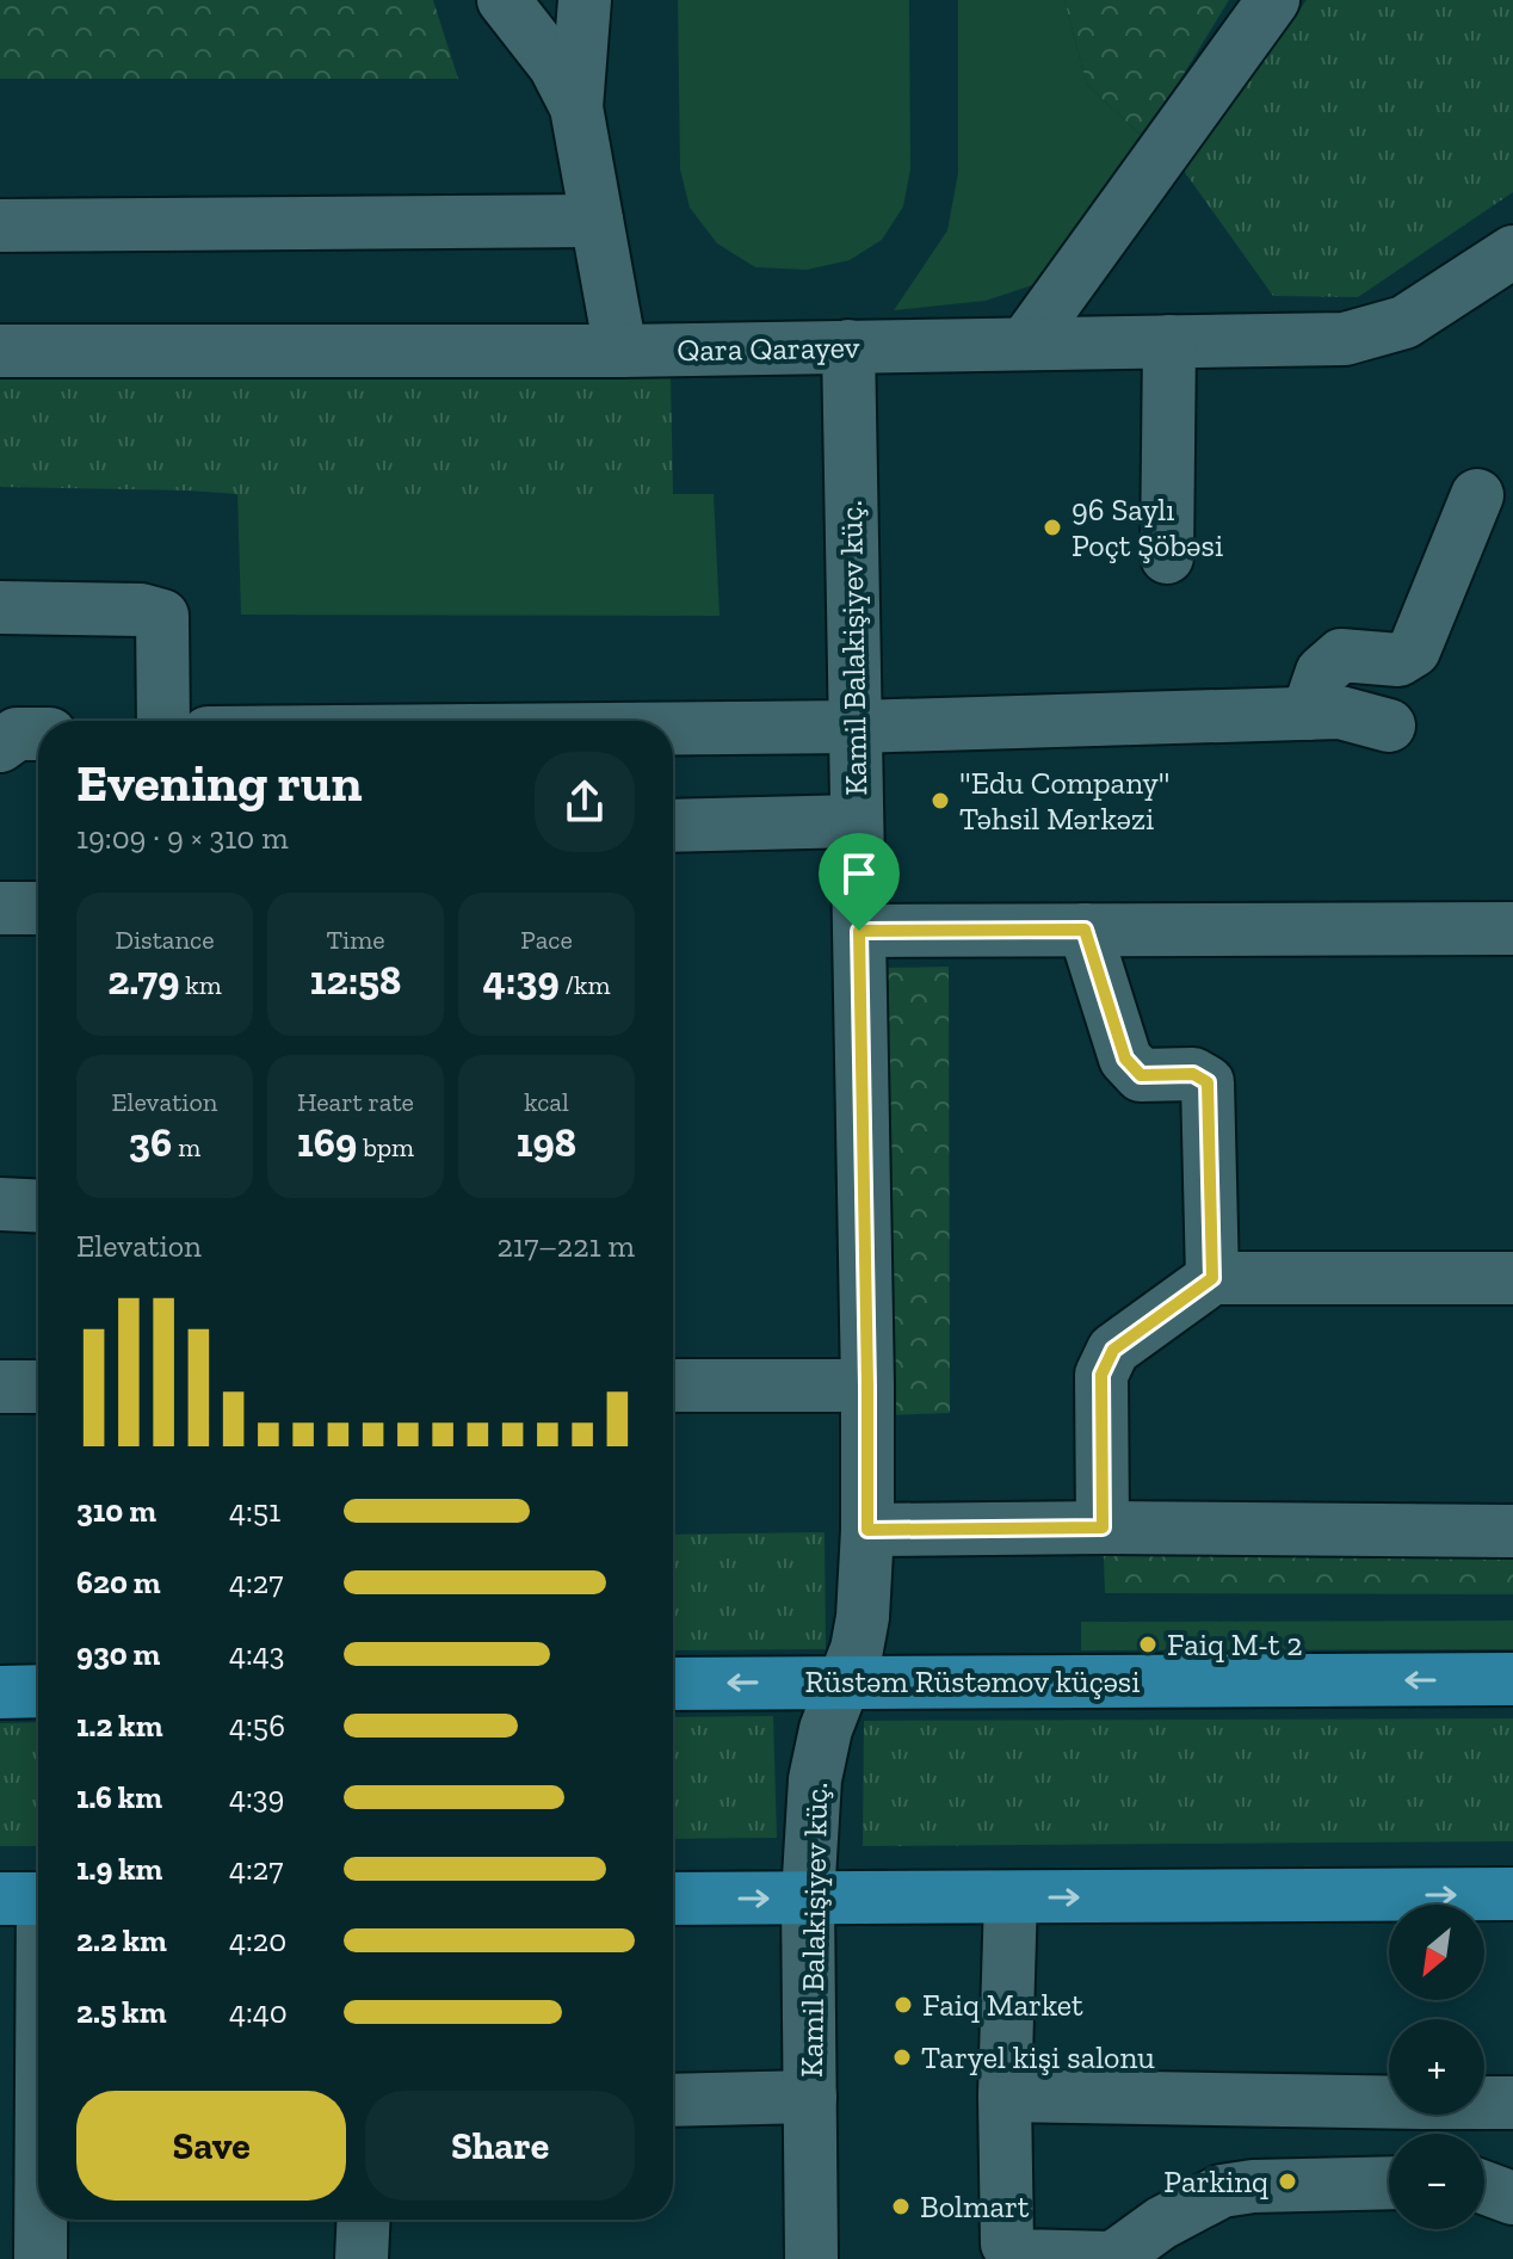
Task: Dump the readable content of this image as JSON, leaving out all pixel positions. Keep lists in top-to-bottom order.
{
  "streets": {
    "main road": ["Rüstəm Rüstəmov küçəsi"],
    "street": ["Qara Qarayev", "Kamil Balakişiyev küç."]
  },
  "crossings": [
    ["Qara Qarayev", "Kamil Balakişiyev küç."],
    ["Kamil Balakişiyev küç.", "Rüstəm Rüstəmov küçəsi"]
  ],
  "places": [
    "96 Saylı Poçt Şöbəsi",
    "\"Edu Company\" Təhsil Mərkəzi",
    "Faiq M-t 2",
    "Faiq Market",
    "Taryel kişi salonu",
    "Parkinq",
    "Bolmart"
  ],
  "north": "bottom left",
  "page": {
    "heading": ["Evening run", "19:09 · 9 × 310 m"],
    "stats": [
      ["Distance", "2.79 km"],
      ["Time", "12:58"],
      ["Pace", "4:39 /km"],
      ["Elevation", "36 m"],
      ["Heart rate", "169 bpm"],
      ["kcal", "198"]
    ],
    "chart": ["Elevation", "217–221 m"],
    "list": [
      {
        "name": "310 m",
        "note": "4:51"
      },
      {
        "name": "620 m",
        "note": "4:27"
      },
      {
        "name": "930 m",
        "note": "4:43"
      },
      {
        "name": "1.2 km",
        "note": "4:56"
      },
      {
        "name": "1.6 km",
        "note": "4:39"
      },
      {
        "name": "1.9 km",
        "note": "4:27"
      },
      {
        "name": "2.2 km",
        "note": "4:20"
      },
      {
        "name": "2.5 km",
        "note": "4:40"
      }
    ],
    "map_buttons": ["+", "−"],
    "buttons": ["Save", "Share"]
  }
}
